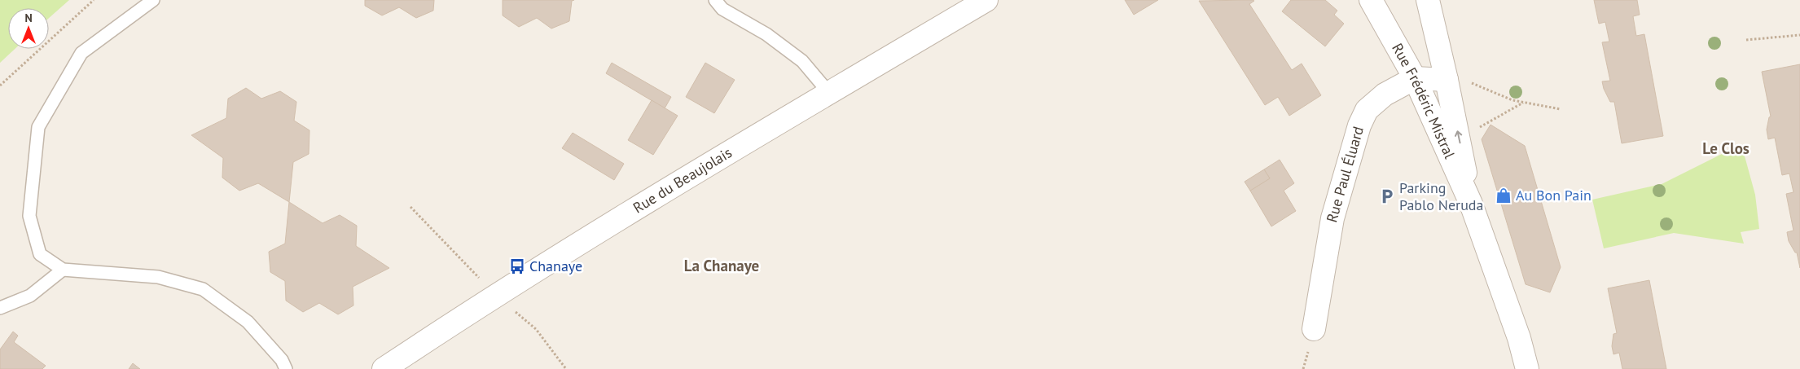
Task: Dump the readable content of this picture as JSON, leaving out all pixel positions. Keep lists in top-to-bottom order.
{
  "streets": {
    "street": ["Rue Frédéric Mistral", "Rue Paul Éluard", "Rue du Beaujolais"]
  },
  "crossings": [
    ["Rue Frédéric Mistral", "Rue Paul Éluard"]
  ],
  "districts": ["Le Clos", "La Chanaye"],
  "places": {
    "shop": ["Au Bon Pain"],
    "parking": ["Parking Pablo Neruda"],
    "bus stop": ["Chanaye"]
  },
  "north": "top"
}
